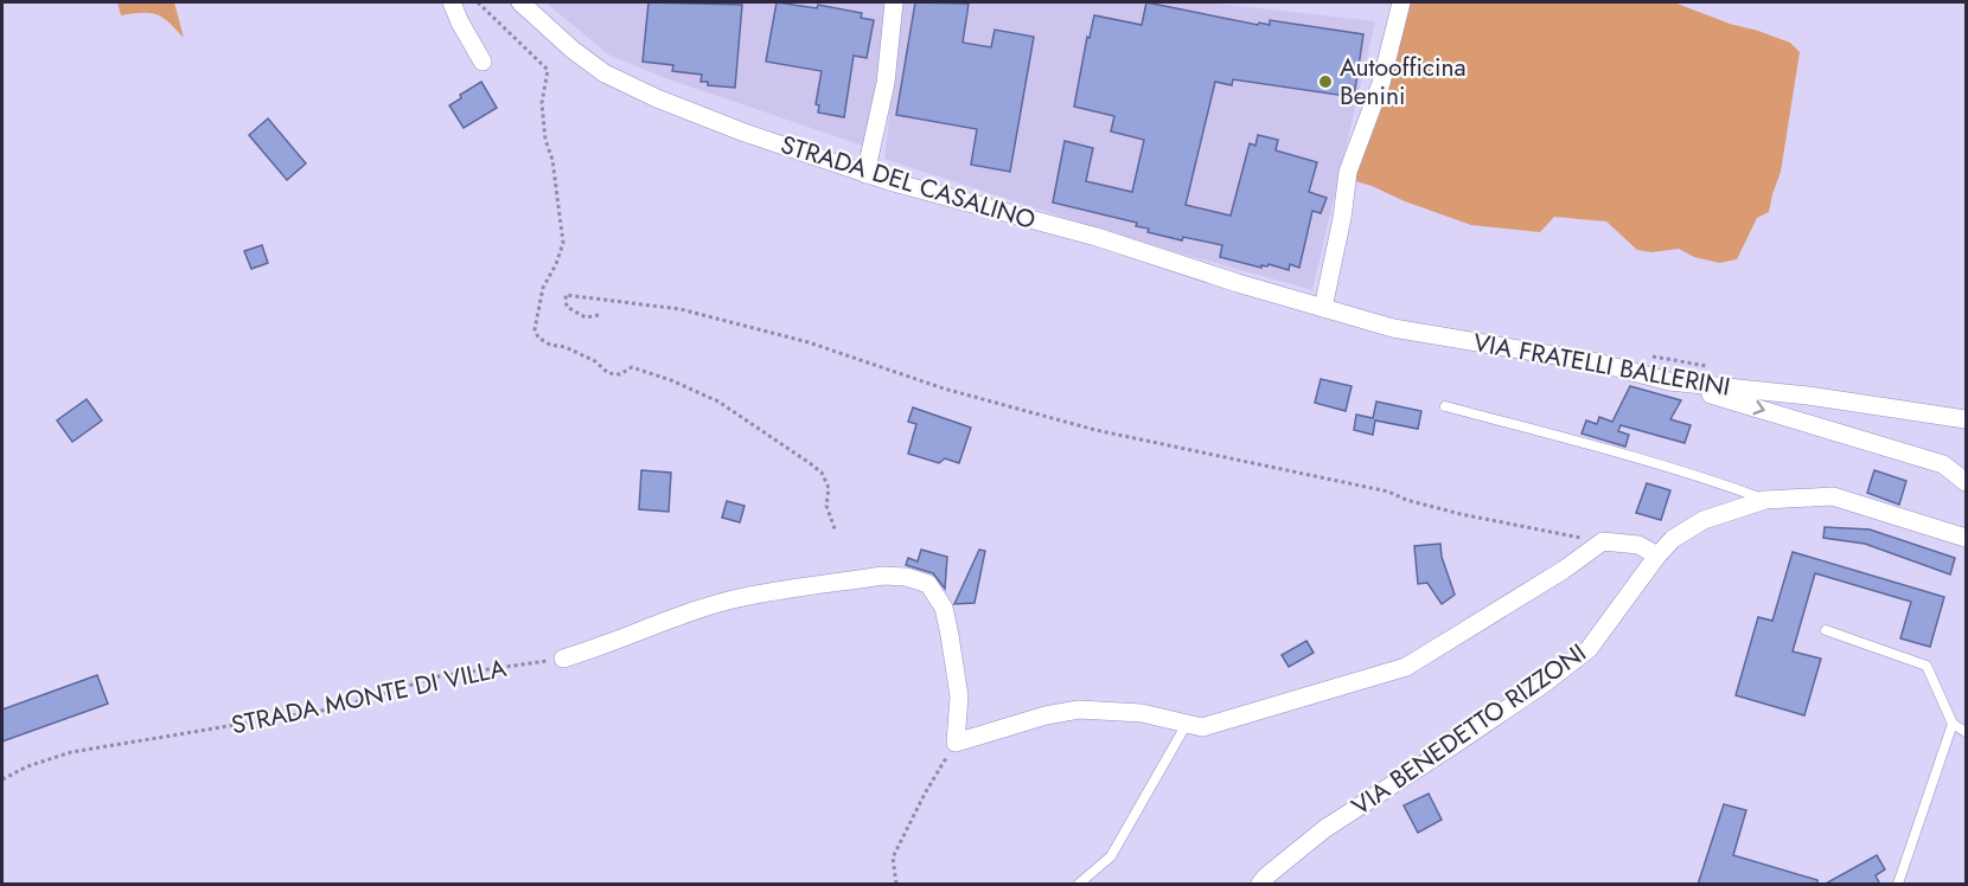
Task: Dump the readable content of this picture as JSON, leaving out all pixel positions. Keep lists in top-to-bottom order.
{
  "streets": {
    "street": ["STRADA DEL CASALINO", "VIA FRATELLI BALLERINI", "VIA BENEDETTO RIZZONI"],
    "path": ["STRADA MONTE DI VILLA"]
  },
  "crossings": [
    ["STRADA DEL CASALINO", "VIA FRATELLI BALLERINI"]
  ],
  "places": ["Autoofficina Benini"]
}
